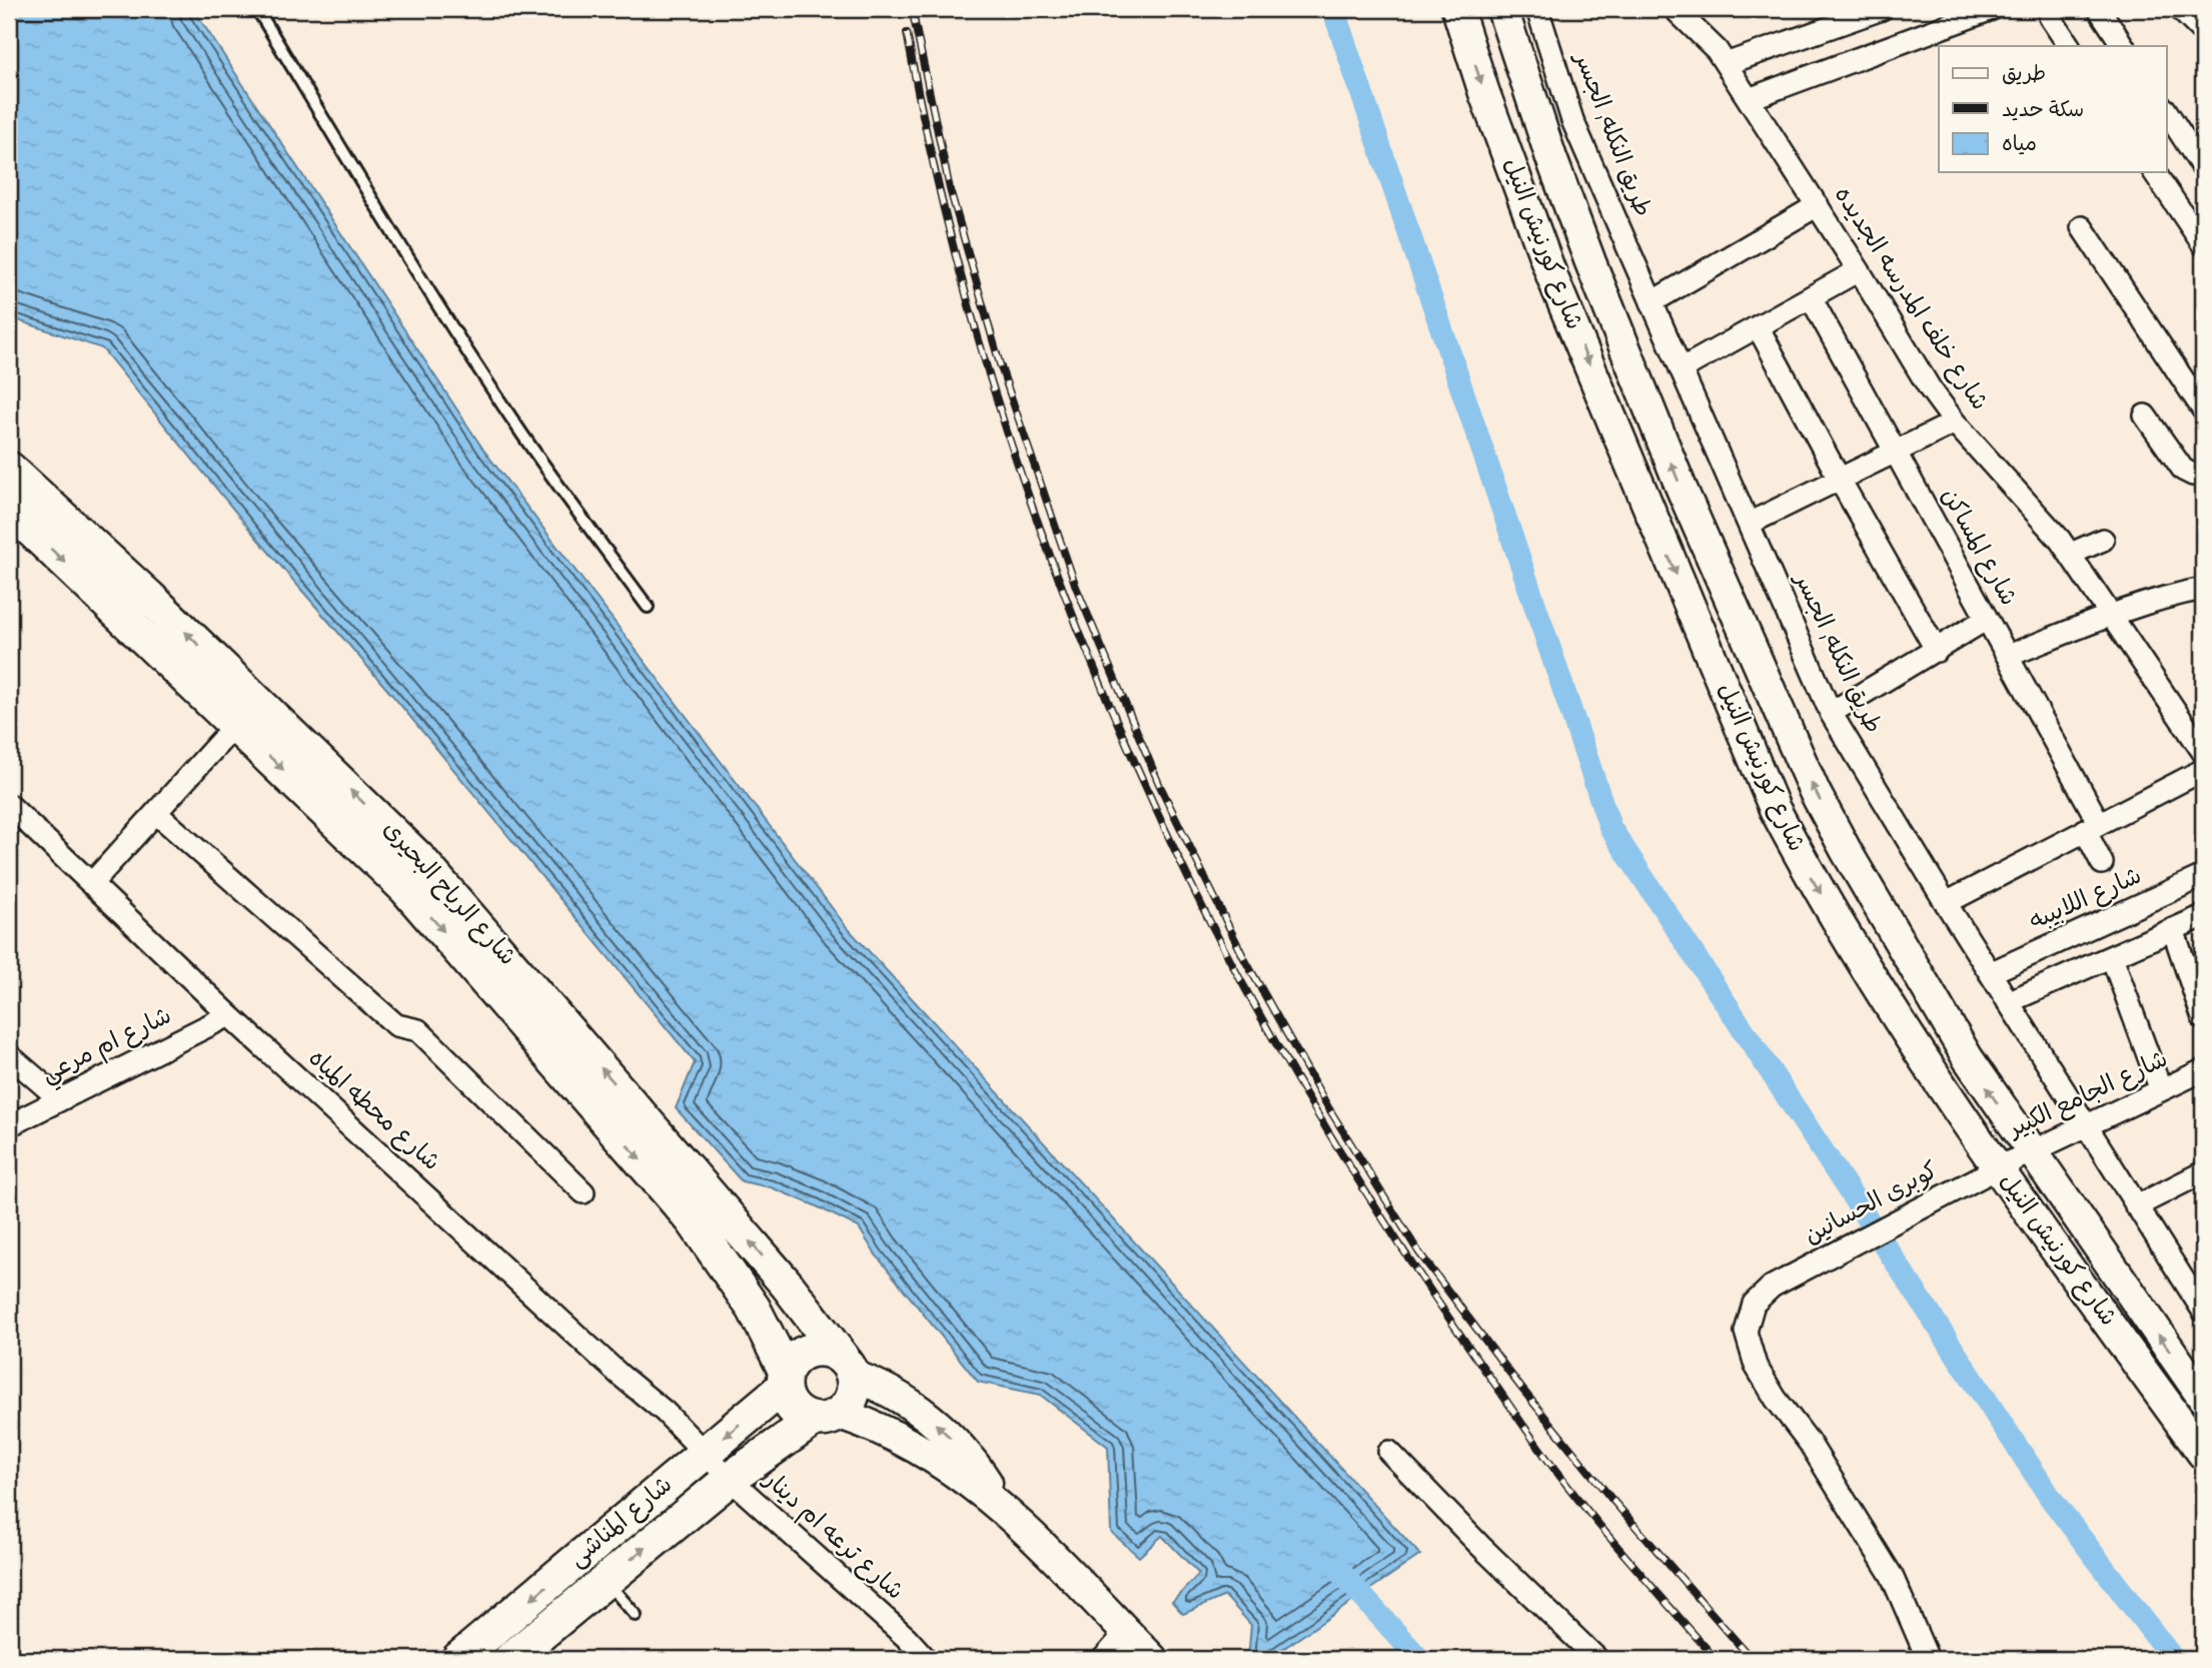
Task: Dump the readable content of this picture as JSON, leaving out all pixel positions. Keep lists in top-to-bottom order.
{
  "streets": {
    "main road": ["شارع كورنيش النيل", "شارع الرياح البحيرى", "شارع المناشى"],
    "street": [
      "طريق النكله, الجسر",
      "شارع خلف المدرسه الجديده",
      "شارع المساكن",
      "شارع اللابيبه",
      "شارع ام مرعي",
      "شارع الجامع الكبير",
      "شارع محطه المياه",
      "كوبرى الحسانين",
      "شارع ترعه ام دينار"
    ]
  },
  "crossings": [
    ["طريق النكله, الجسر", "شارع اللابيبه"],
    ["طريق النكله, الجسر", "شارع الجامع الكبير"],
    ["شارع كورنيش النيل", "شارع الجامع الكبير"],
    ["شارع كورنيش النيل", "كوبرى الحسانين"],
    ["شارع الرياح البحيرى", "شارع المناشى"],
    ["شارع ام مرعي", "شارع محطه المياه"],
    ["شارع الجامع الكبير", "كوبرى الحسانين"],
    ["شارع محطه المياه", "شارع المناشى"],
    ["شارع محطه المياه", "شارع ترعه ام دينار"],
    ["شارع المناشى", "شارع ترعه ام دينار"]
  ],
  "legend": ["طريق", "سكة حديد", "مياه"]
}
